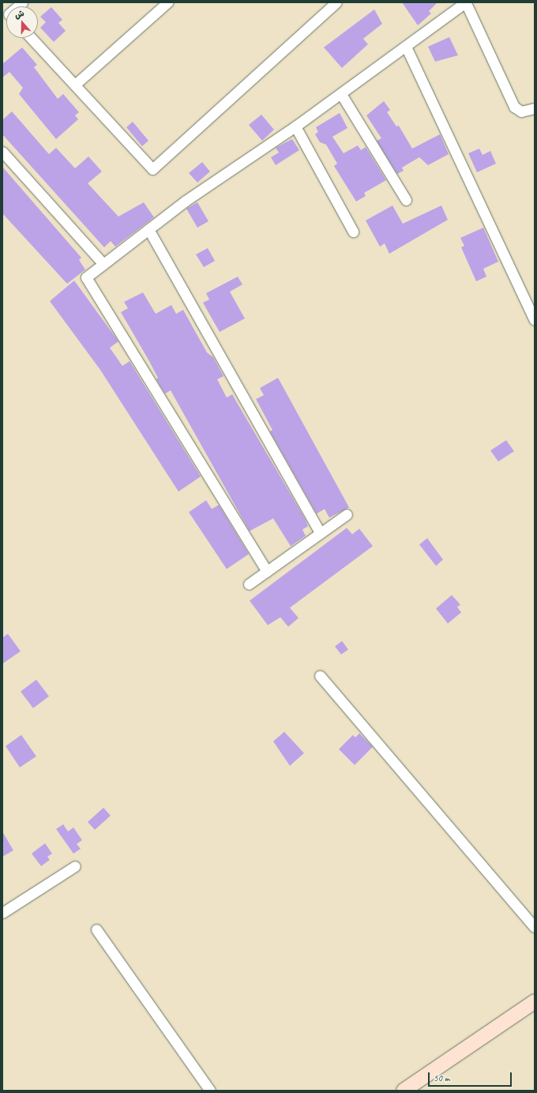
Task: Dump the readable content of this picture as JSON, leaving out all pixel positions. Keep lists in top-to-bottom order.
{
  "scale_bar": "50 m",
  "north": "top"
}
